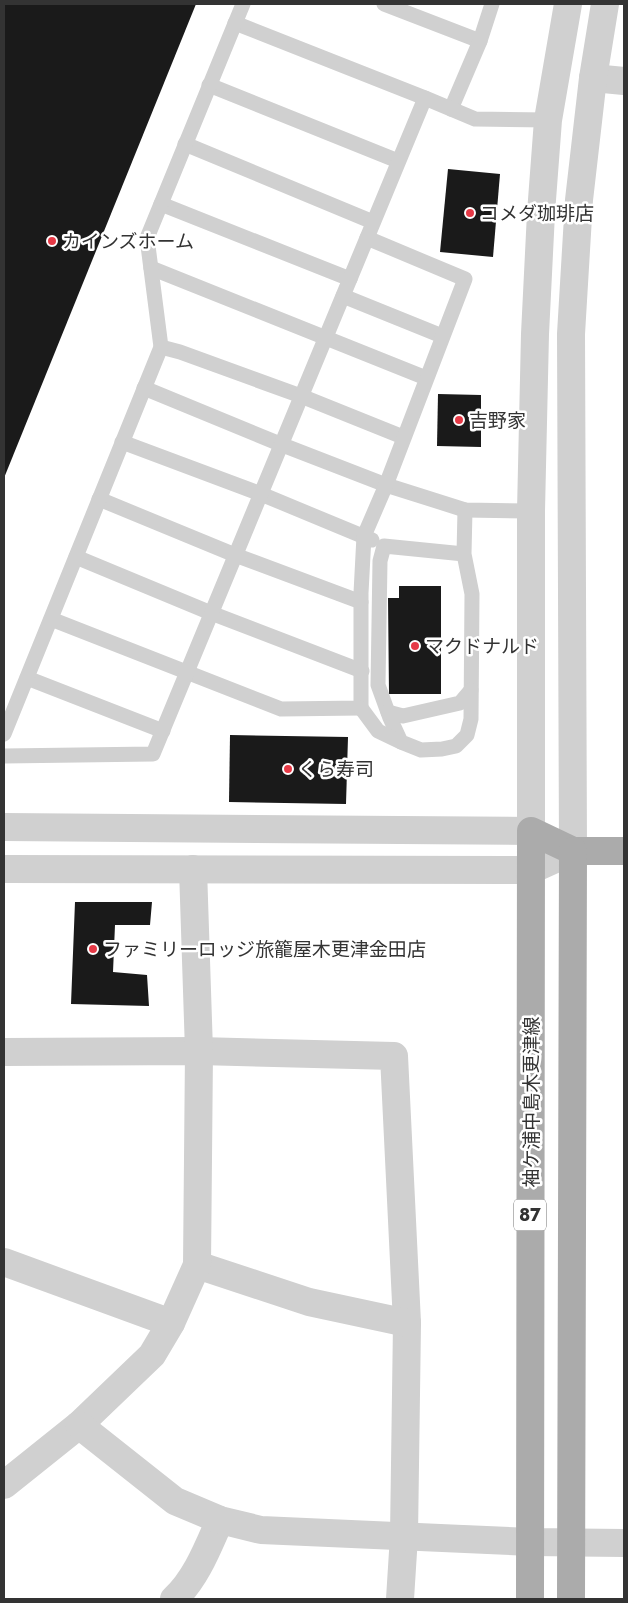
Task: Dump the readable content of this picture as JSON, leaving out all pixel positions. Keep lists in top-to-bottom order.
{
  "streets": {
    "main road": ["袖ケ浦中島木更津線", "87"]
  },
  "places": [
    "コメダ珈琲店",
    "カインズホーム",
    "吉野家",
    "マクドナルド",
    "くら寿司",
    "ファミリーロッジ旅籠屋木更津金田店"
  ]
}
